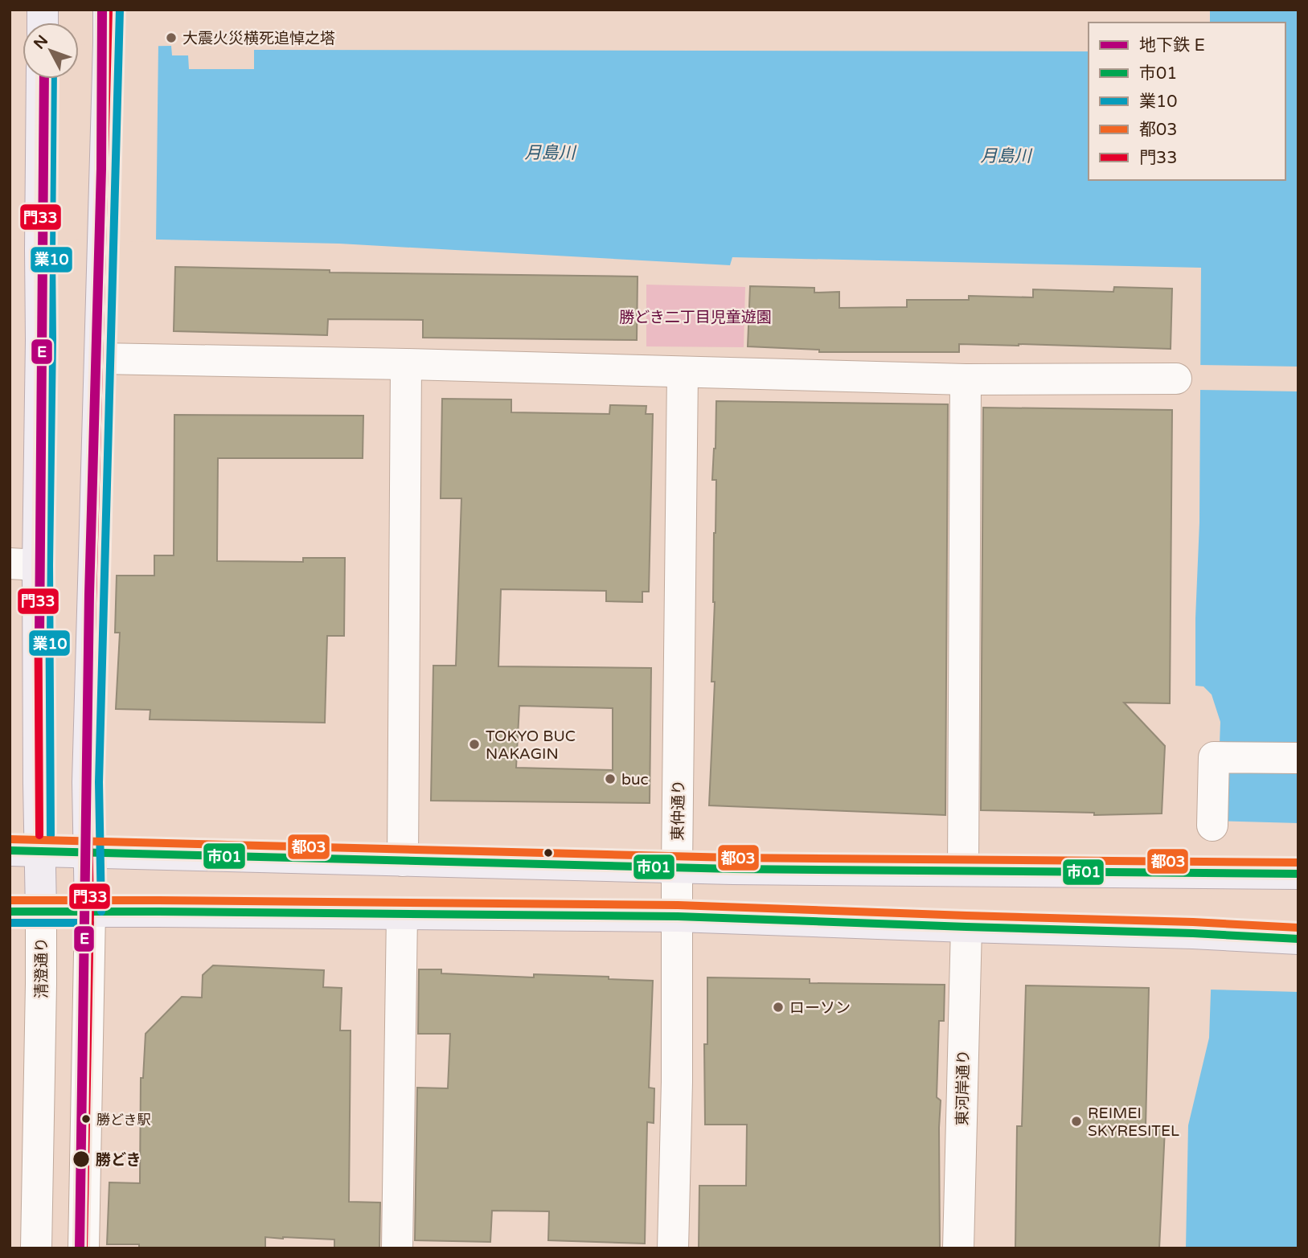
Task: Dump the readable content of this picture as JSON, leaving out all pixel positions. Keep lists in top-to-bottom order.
{
  "streets": {
    "main road": ["清澄通り"],
    "street": ["東仲通り", "東河岸通り"]
  },
  "water": ["月島川"],
  "parks": ["勝どき二丁目児童遊園"],
  "places": [
    "大震火災横死追悼之塔",
    "TOKYO BUC NAKAGIN",
    "buc",
    "ローソン",
    "勝どき駅",
    "REIMEI SKYRESITEL",
    "勝どき"
  ],
  "lines": [
    "metro line E",
    "transit line 業10",
    "transit line 門33",
    "transit line 都03",
    "transit line 市01"
  ],
  "legend": [
    "地下鉄 E",
    "市01",
    "業10",
    "都03",
    "門33"
  ],
  "north": "top left"
}
